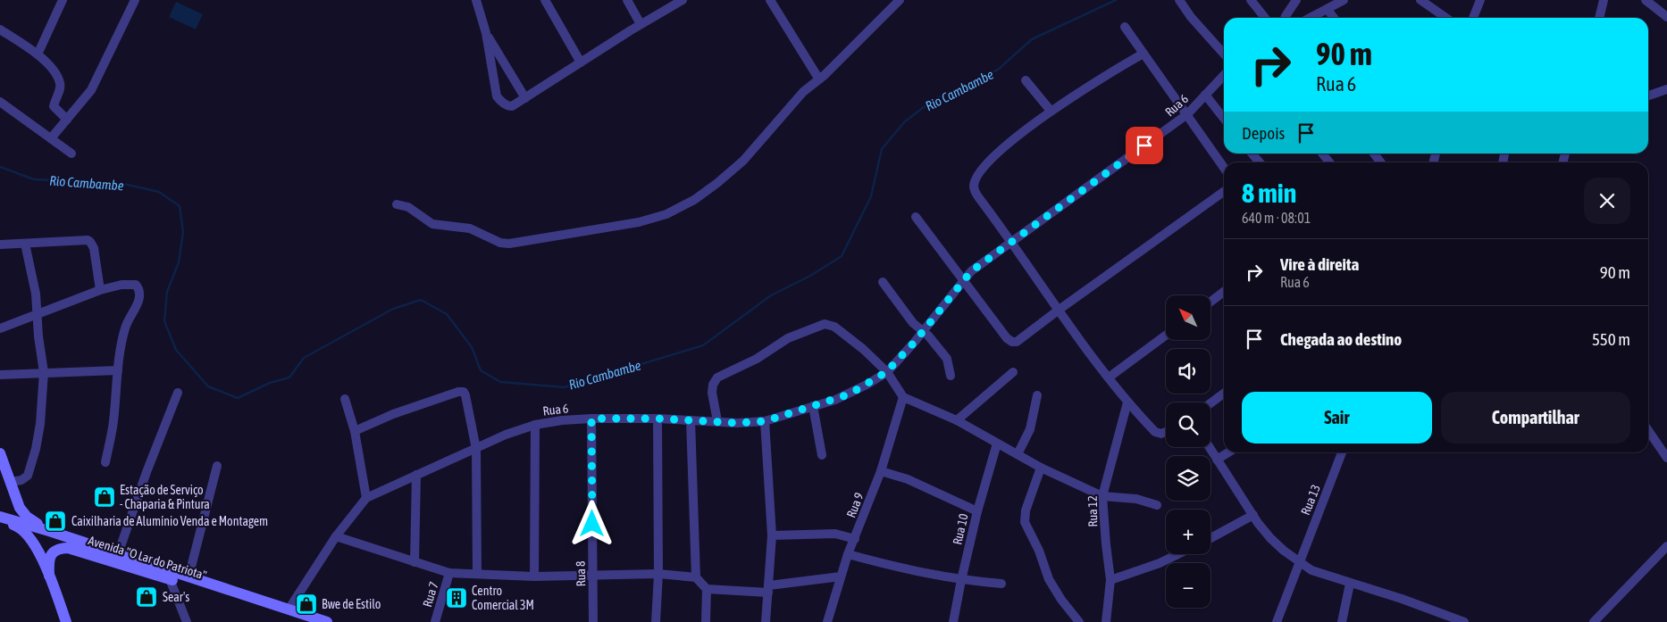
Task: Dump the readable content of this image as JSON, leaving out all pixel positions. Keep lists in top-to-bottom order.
{
  "streets": {
    "main road": ["Avenida \"O Lar do Patriota\""],
    "street": [
      "Rua 6",
      "Rua 13",
      "Rua 9",
      "Rua 12",
      "Rua 10",
      "Rua 8",
      "Rua 7"
    ]
  },
  "crossings": [
    ["Rua 6", "Avenida \"O Lar do Patriota\""],
    ["Rua 6", "Rua 8"]
  ],
  "water": ["Rio Cambambe"],
  "places": {
    "shop": [
      "Estação de Serviço - Chaparia & Pintura",
      "Caixilharia de Alumínio Venda e Montagem",
      "Sear's",
      "Bwe de Estilo"
    ],
    "building": ["Centro Comercial 3M"]
  },
  "north": "top left",
  "page": {
    "turn": ["90 m", "Rua 6"],
    "then": "Depois",
    "heading": ["8 min", "640 m · 08:01"],
    "list": [
      {
        "name": "Vire à direita",
        "note": "Rua 6",
        "value": "90 m"
      },
      {
        "name": "Chegada ao destino",
        "value": "550 m"
      }
    ],
    "map_buttons": ["+", "−"],
    "buttons": ["Sair", "Compartilhar"]
  }
}
